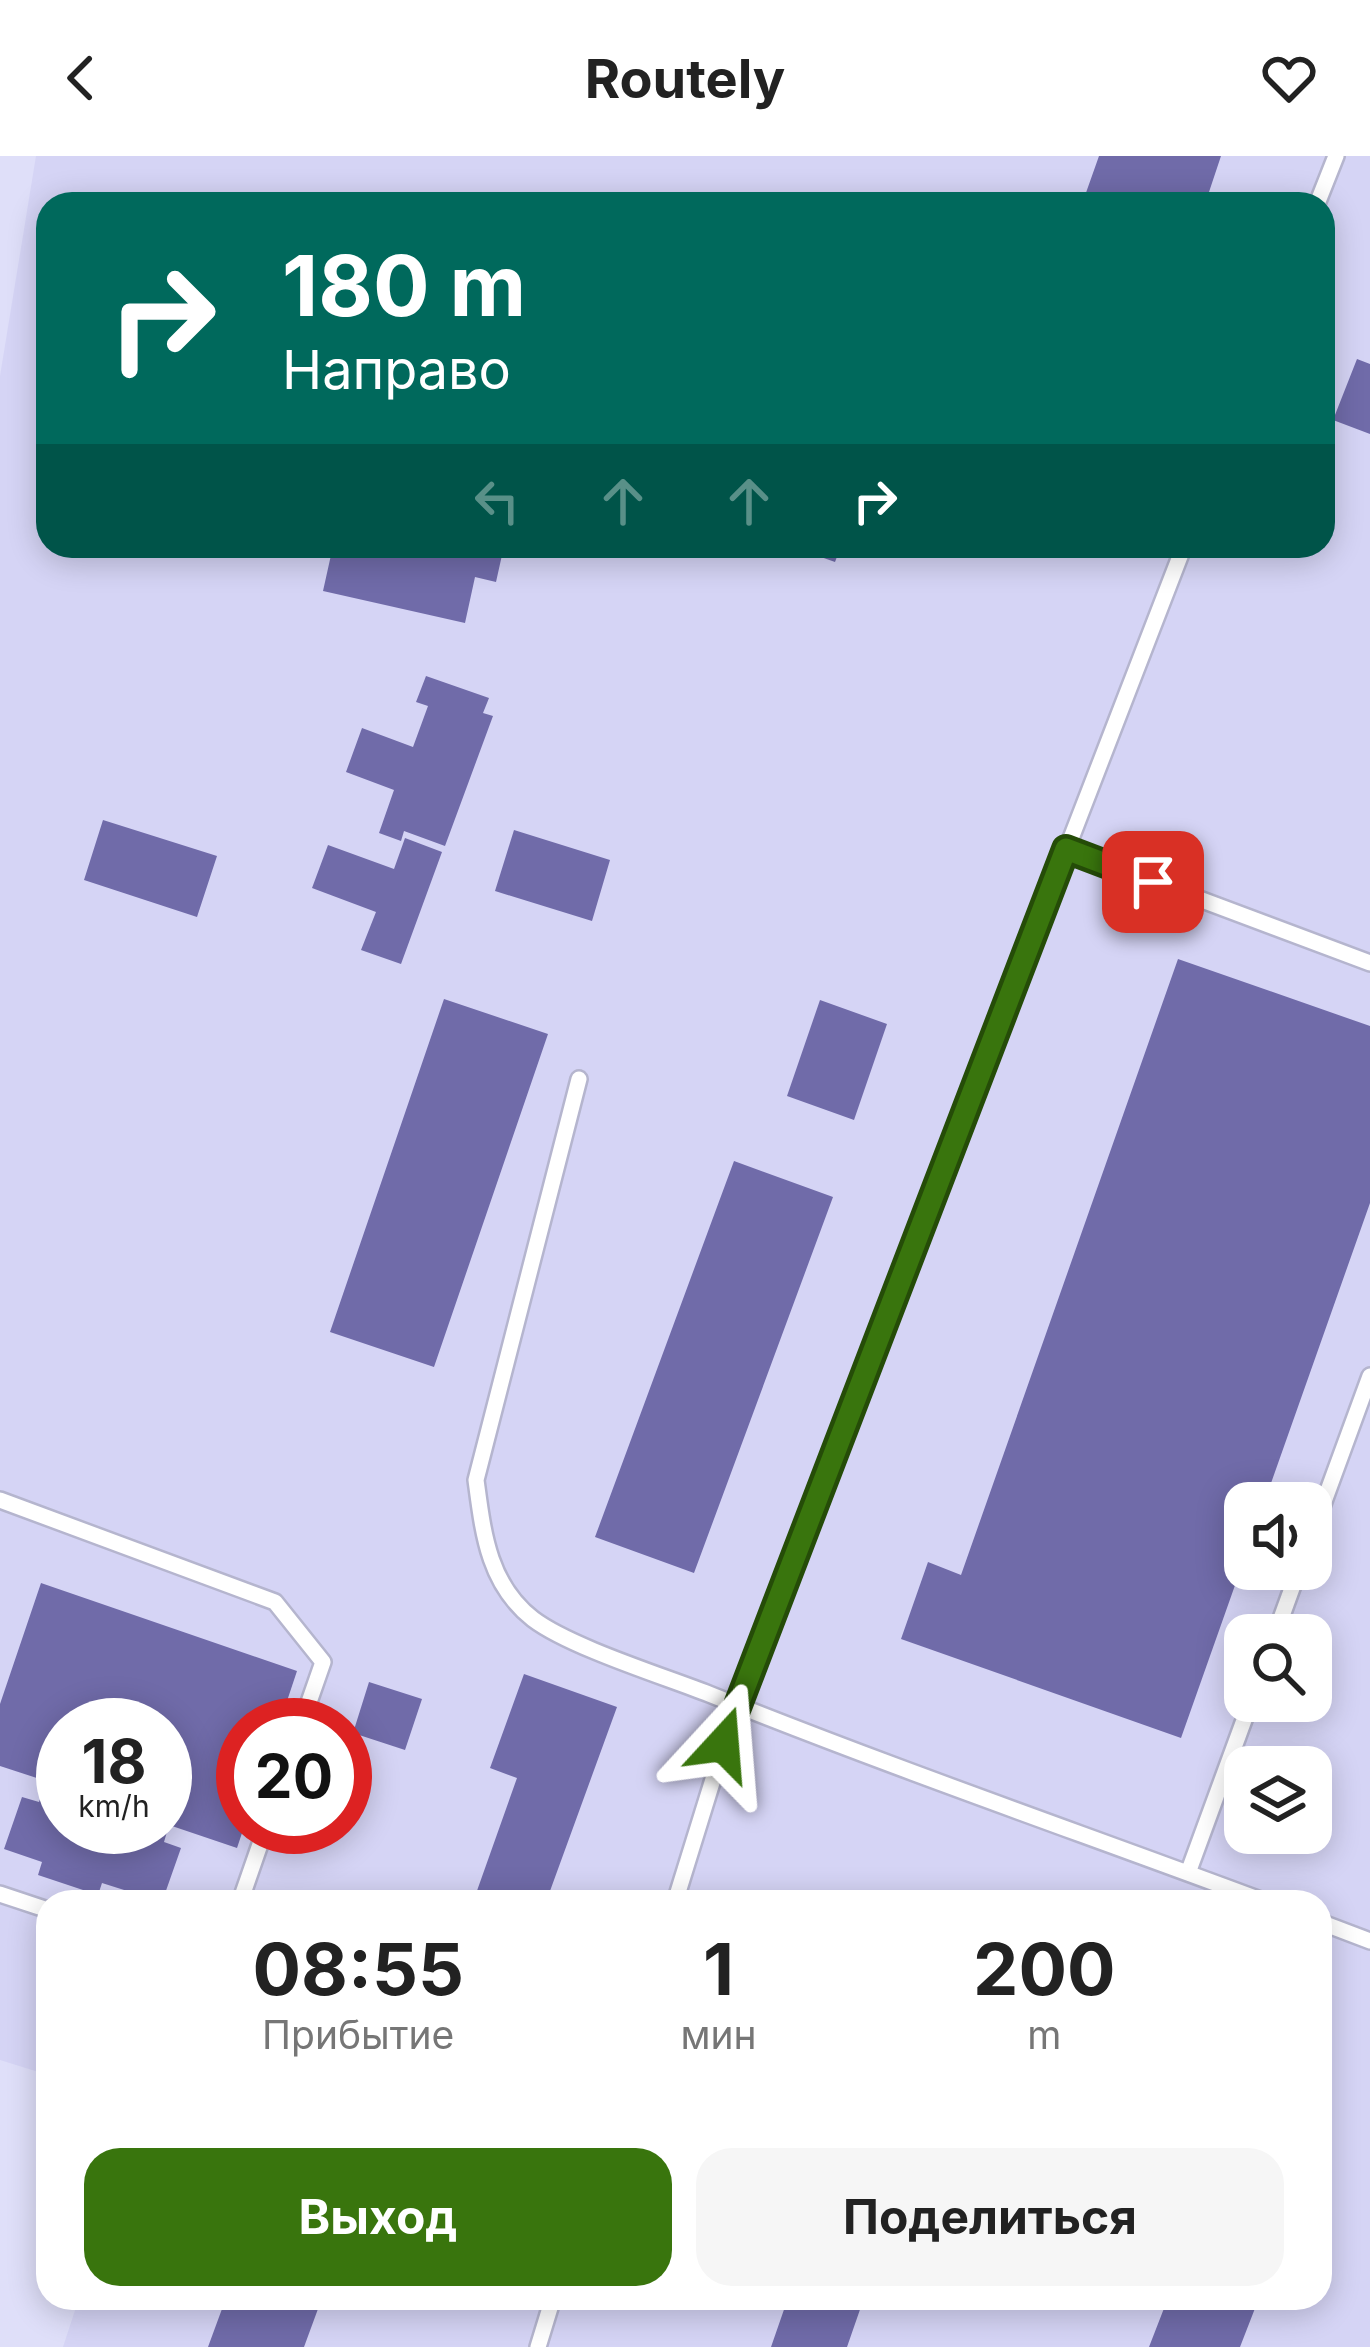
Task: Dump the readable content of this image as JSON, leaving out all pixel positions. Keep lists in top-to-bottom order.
{
  "page": {
    "header": "Routely",
    "turn": ["180 m", "Направо"],
    "speed": "18 km/h",
    "limit": "20",
    "eta": [
      "08:55",
      "Прибытие",
      "1",
      "мин",
      "200",
      "m"
    ],
    "buttons": ["Выход", "Поделиться"]
  }
}
